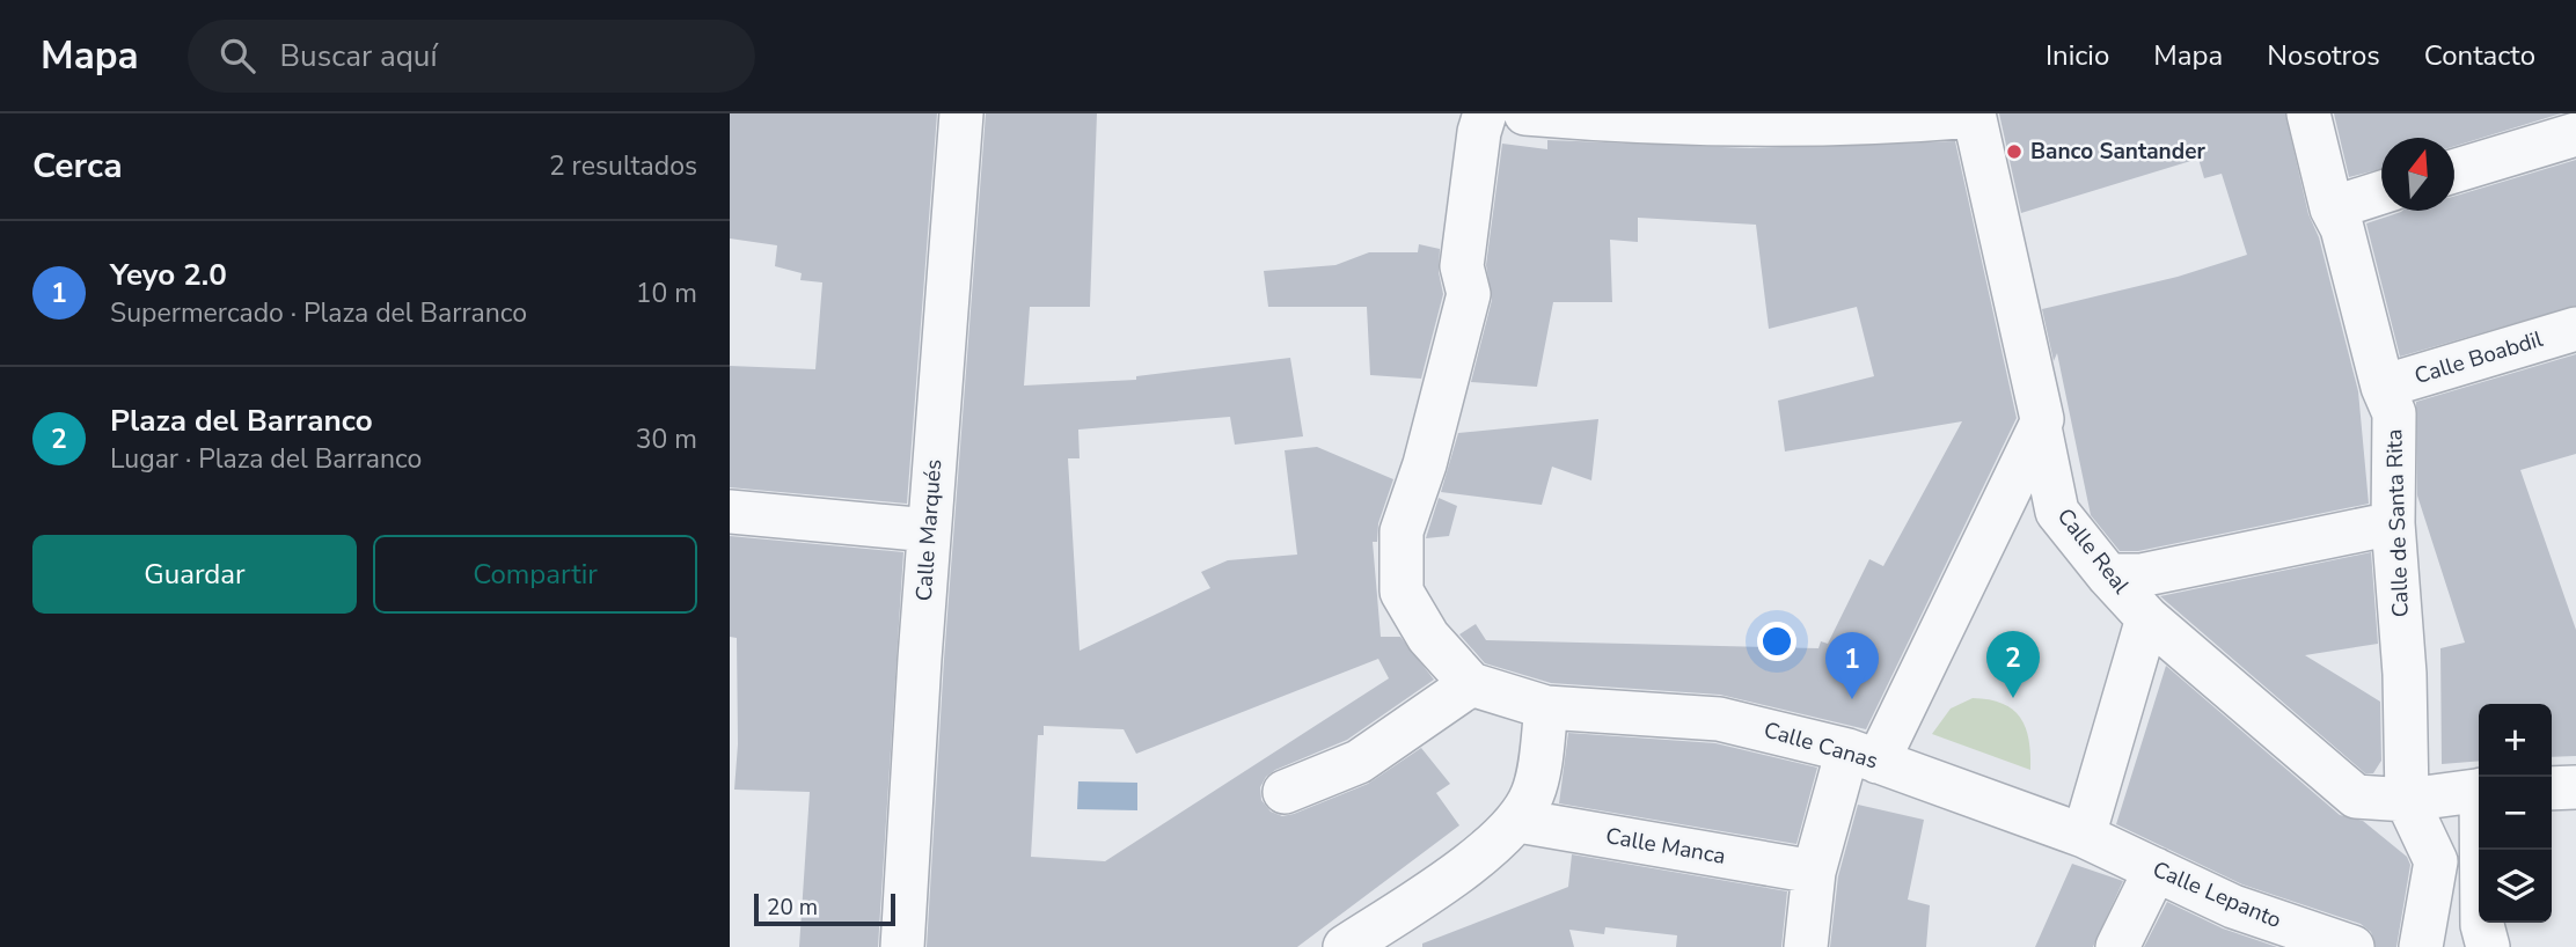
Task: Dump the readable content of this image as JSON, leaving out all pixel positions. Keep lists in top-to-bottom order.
{
  "streets": {
    "street": [
      "Calle Boabdil",
      "Calle de Santa Rita",
      "Calle Marqués",
      "Calle Real",
      "Calle Canas",
      "Calle Manca",
      "Calle Lepanto"
    ]
  },
  "crossings": [
    ["Calle Boabdil", "Calle de Santa Rita"],
    ["Calle de Santa Rita", "Calle Real"],
    ["Calle Canas", "Calle Lepanto"]
  ],
  "places": ["Banco Santander"],
  "scale_bar": "20 m",
  "north": "top",
  "page": {
    "header": "Mapa",
    "search": "Buscar aquí",
    "nav": [
      "Inicio",
      "Mapa",
      "Nosotros",
      "Contacto"
    ],
    "heading": ["Cerca", "2 resultados"],
    "list": [
      {
        "mark": "1",
        "name": "Yeyo 2.0",
        "note": "Supermercado · Plaza del Barranco",
        "value": "10 m"
      },
      {
        "mark": "2",
        "name": "Plaza del Barranco",
        "note": "Lugar · Plaza del Barranco",
        "value": "30 m"
      }
    ],
    "buttons": ["Guardar", "Compartir"],
    "pins": ["2", "1"],
    "map_buttons": ["+", "−"],
    "scale": "20 m"
  }
}
